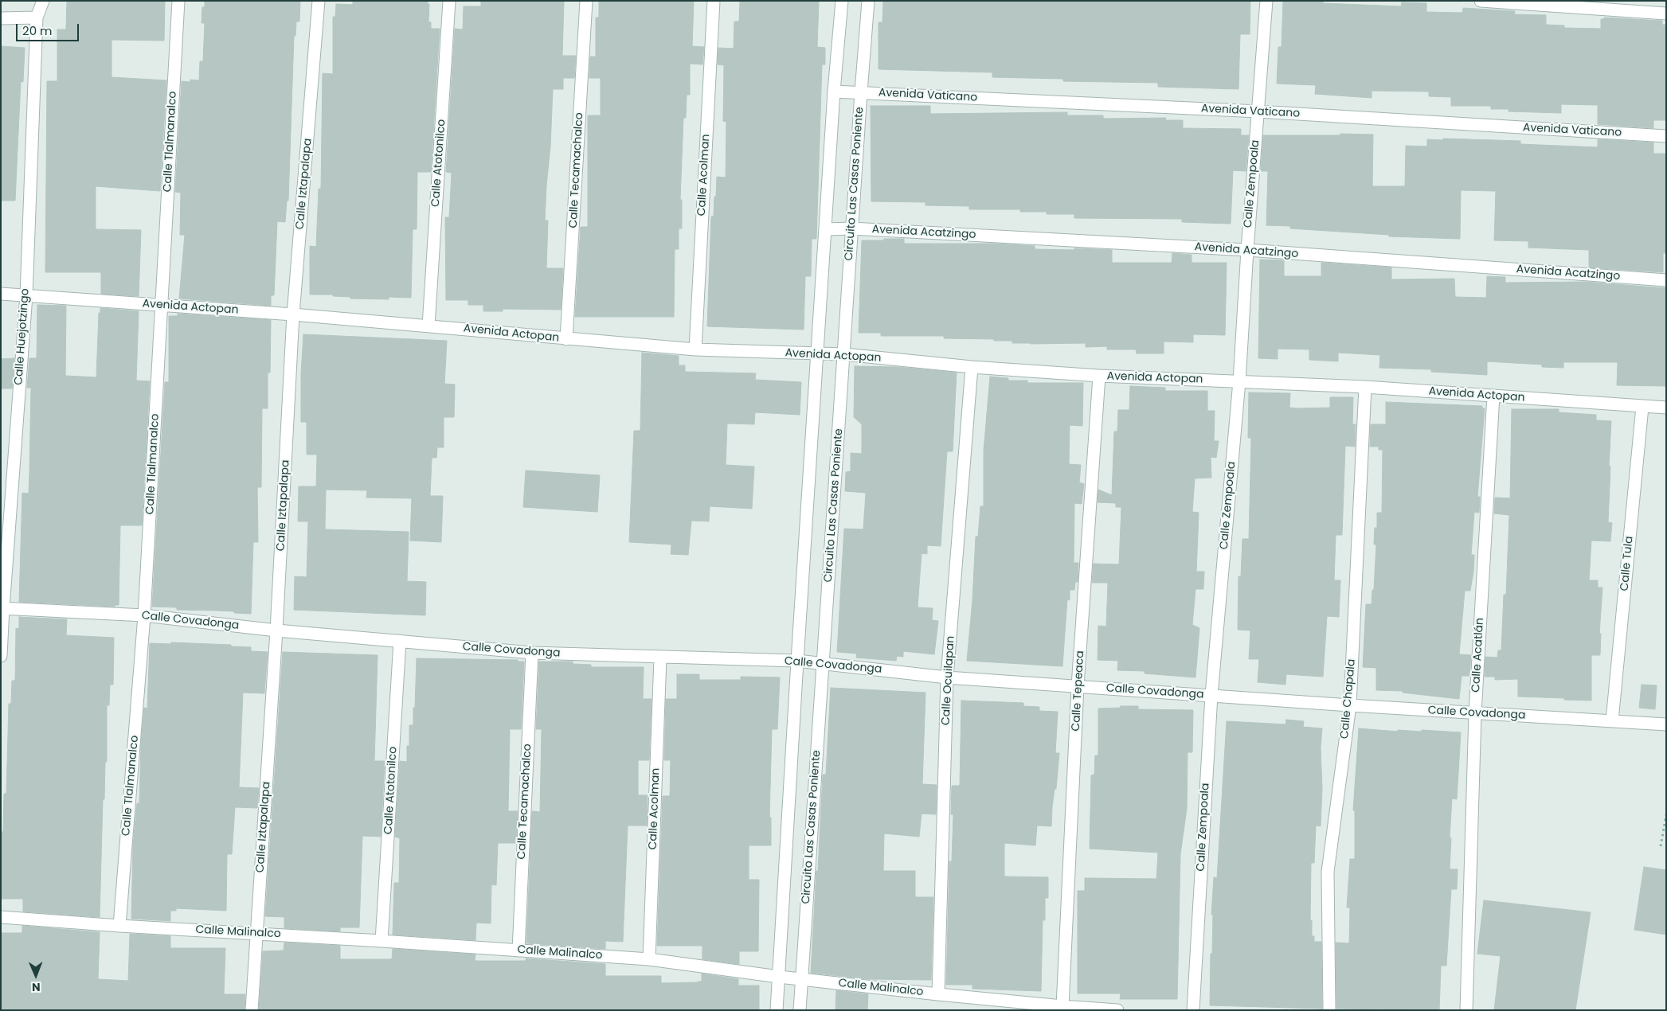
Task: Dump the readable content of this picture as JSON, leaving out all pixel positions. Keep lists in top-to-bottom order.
{
  "streets": {
    "street": [
      "Avenida Vaticano",
      "Calle Tlalmanalco",
      "Calle Atotonilco",
      "Calle Tecamachalco",
      "Calle Acolman",
      "Calle Iztapalapa",
      "Circuito Las Casas Poniente",
      "Calle Zempoala",
      "Avenida Acatzingo",
      "Avenida Actopan",
      "Calle Huejotzingo",
      "Calle Tula",
      "Calle Covadonga",
      "Calle Acatlán",
      "Calle Ocuilapan",
      "Calle Tepeaca",
      "Calle Chapala",
      "Calle Malinalco"
    ]
  },
  "crossings": [
    ["Avenida Vaticano", "Circuito Las Casas Poniente"],
    ["Avenida Vaticano", "Calle Zempoala"],
    ["Calle Tlalmanalco", "Avenida Actopan"],
    ["Calle Tlalmanalco", "Calle Covadonga"],
    ["Calle Tlalmanalco", "Calle Malinalco"],
    ["Calle Atotonilco", "Avenida Actopan"],
    ["Calle Atotonilco", "Calle Covadonga"],
    ["Calle Atotonilco", "Calle Malinalco"],
    ["Calle Tecamachalco", "Avenida Actopan"],
    ["Calle Tecamachalco", "Calle Covadonga"],
    ["Calle Tecamachalco", "Calle Malinalco"],
    ["Calle Acolman", "Avenida Actopan"],
    ["Calle Acolman", "Calle Covadonga"],
    ["Calle Acolman", "Calle Malinalco"],
    ["Calle Iztapalapa", "Avenida Actopan"],
    ["Calle Iztapalapa", "Calle Covadonga"],
    ["Calle Iztapalapa", "Calle Malinalco"],
    ["Circuito Las Casas Poniente", "Avenida Acatzingo"],
    ["Circuito Las Casas Poniente", "Avenida Actopan"],
    ["Circuito Las Casas Poniente", "Calle Covadonga"],
    ["Circuito Las Casas Poniente", "Calle Malinalco"],
    ["Calle Zempoala", "Avenida Acatzingo"],
    ["Calle Zempoala", "Avenida Actopan"],
    ["Calle Zempoala", "Calle Covadonga"],
    ["Avenida Actopan", "Calle Huejotzingo"],
    ["Avenida Actopan", "Calle Tula"],
    ["Avenida Actopan", "Calle Acatlán"],
    ["Avenida Actopan", "Calle Ocuilapan"],
    ["Avenida Actopan", "Calle Tepeaca"],
    ["Avenida Actopan", "Calle Chapala"],
    ["Calle Huejotzingo", "Calle Covadonga"],
    ["Calle Tula", "Calle Covadonga"],
    ["Calle Covadonga", "Calle Acatlán"],
    ["Calle Covadonga", "Calle Ocuilapan"],
    ["Calle Covadonga", "Calle Tepeaca"],
    ["Calle Covadonga", "Calle Chapala"],
    ["Calle Ocuilapan", "Calle Malinalco"],
    ["Calle Tepeaca", "Calle Malinalco"]
  ],
  "scale_bar": "20 m",
  "north": "bottom"
}
